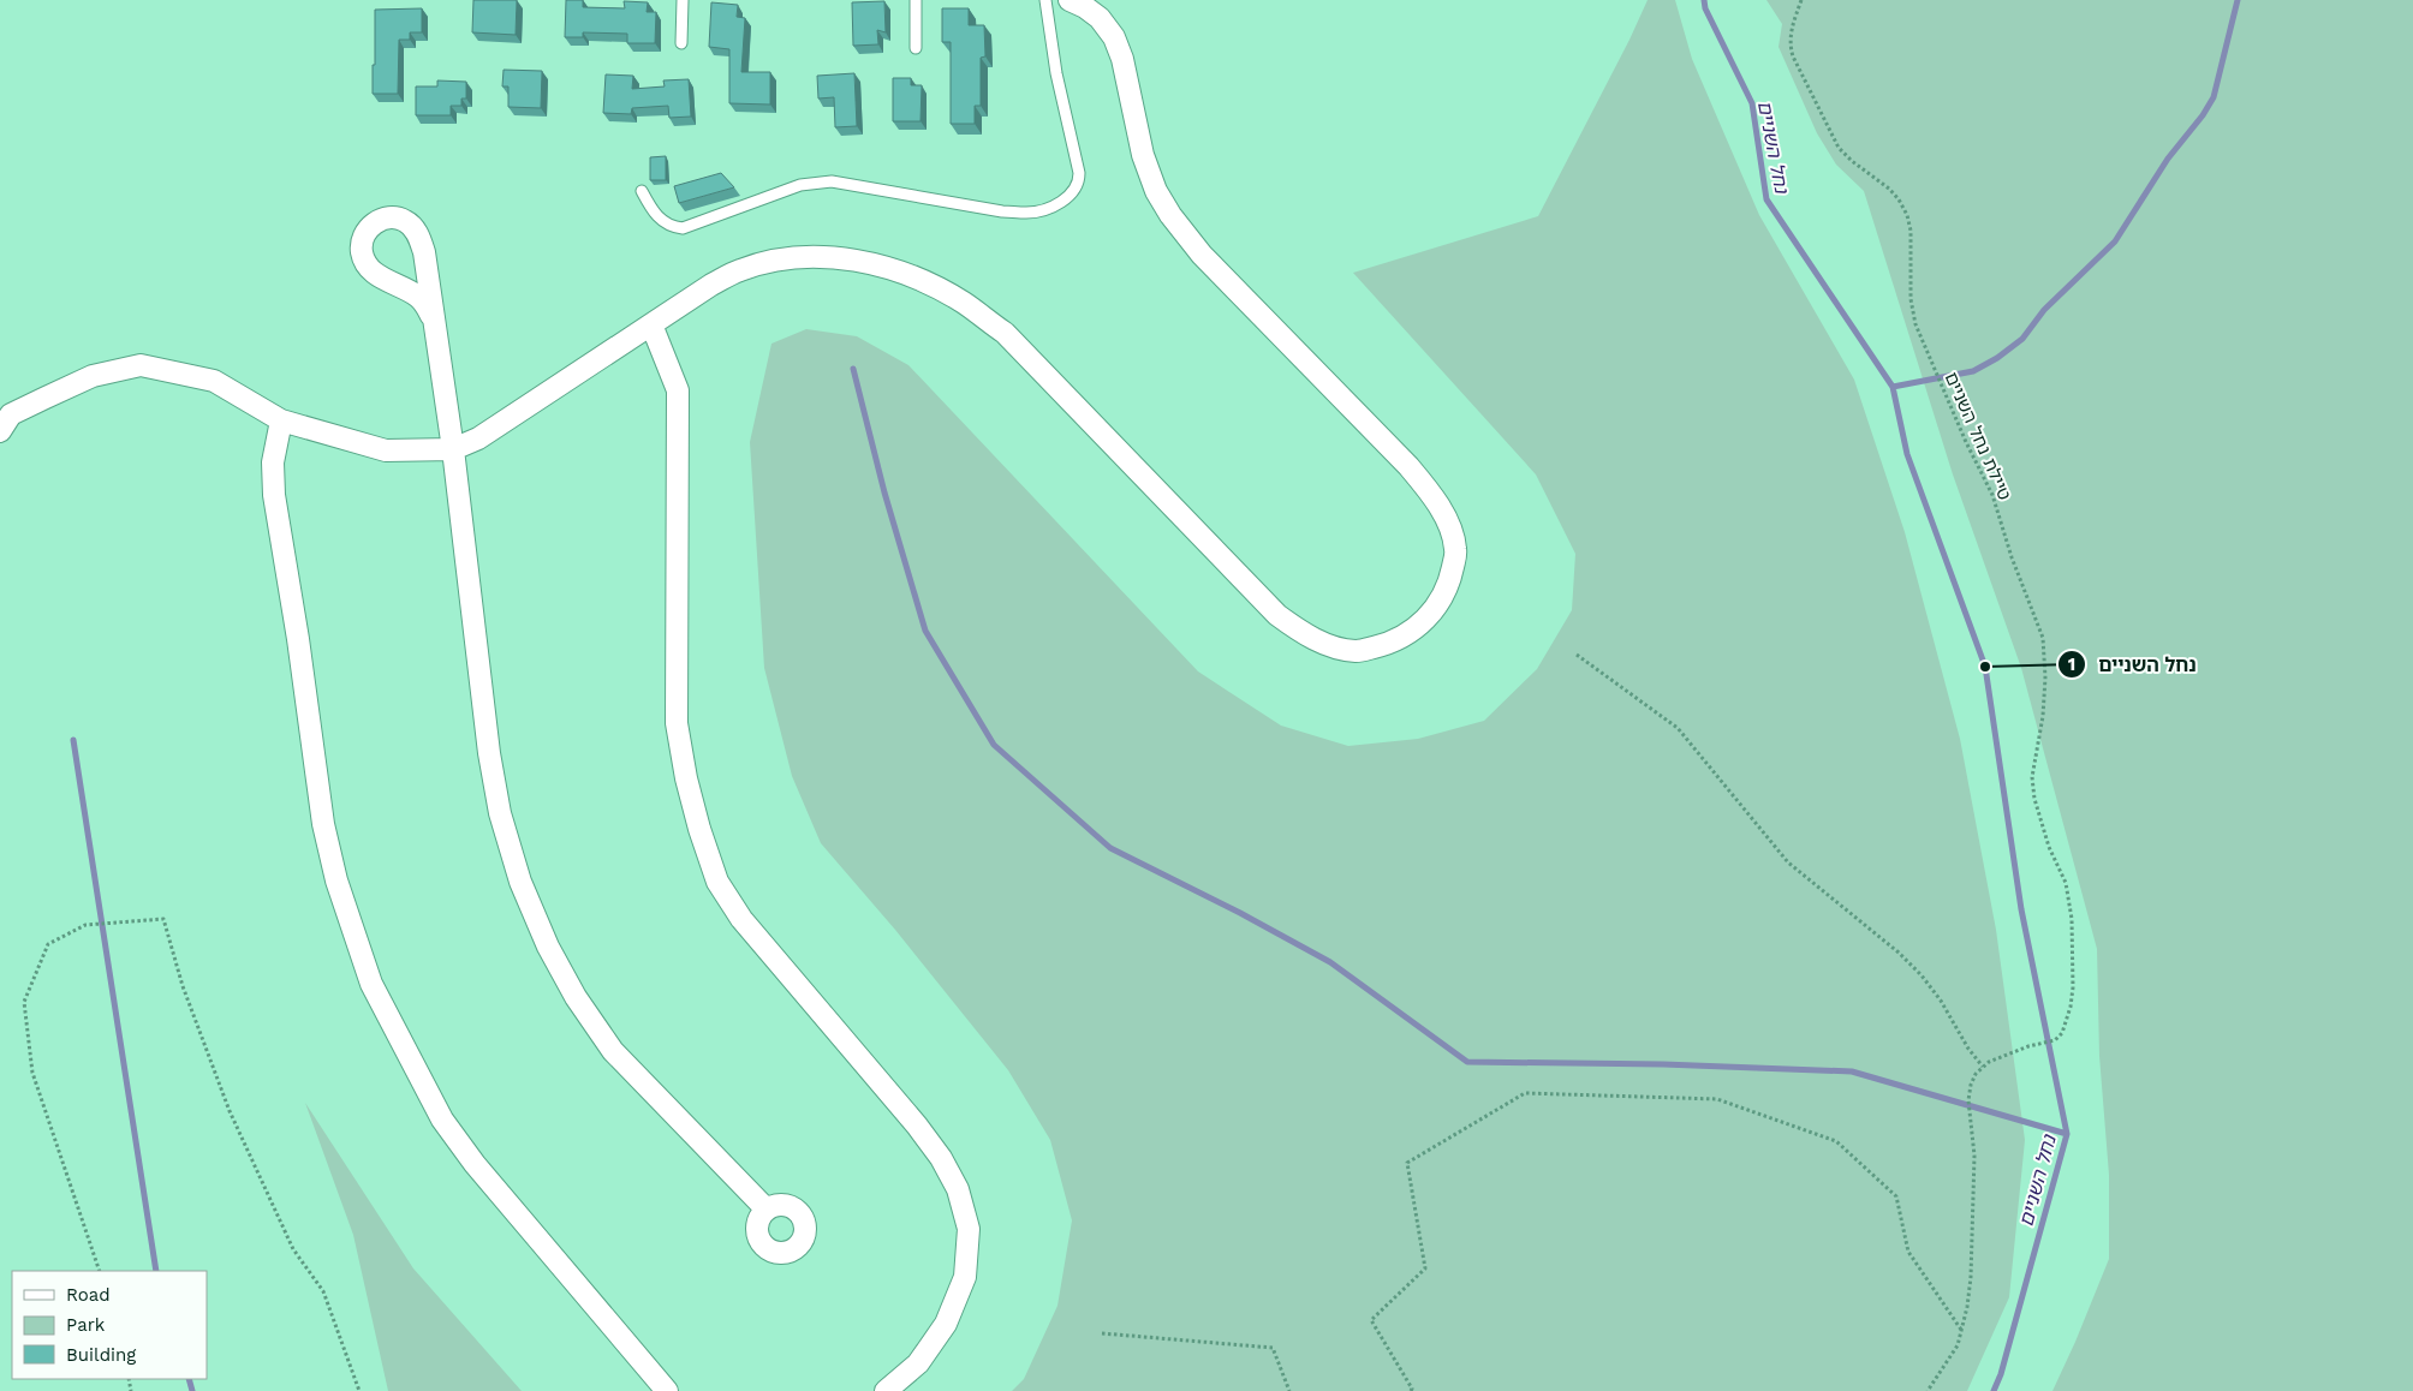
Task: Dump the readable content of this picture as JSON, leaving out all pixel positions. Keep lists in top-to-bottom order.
{
  "streets": {
    "path": ["טיילת נחל השניים"]
  },
  "water": ["נחל השניים"],
  "places": ["נחל השניים"],
  "legend": ["Road", "Park", "Building"]
}
